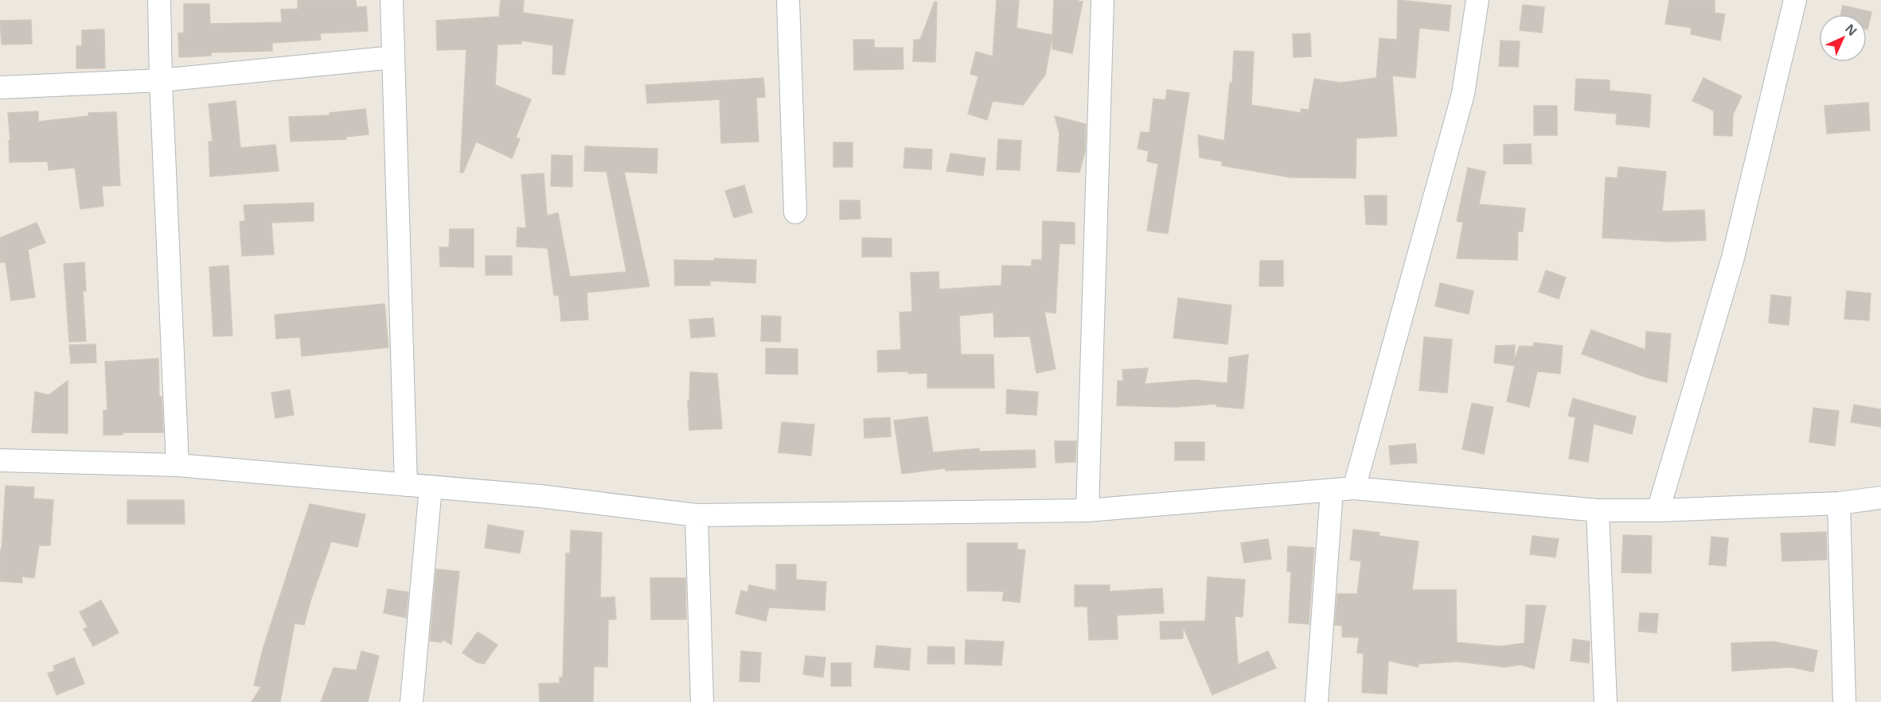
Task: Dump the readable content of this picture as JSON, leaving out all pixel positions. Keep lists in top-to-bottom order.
{
  "north": "top right"
}
